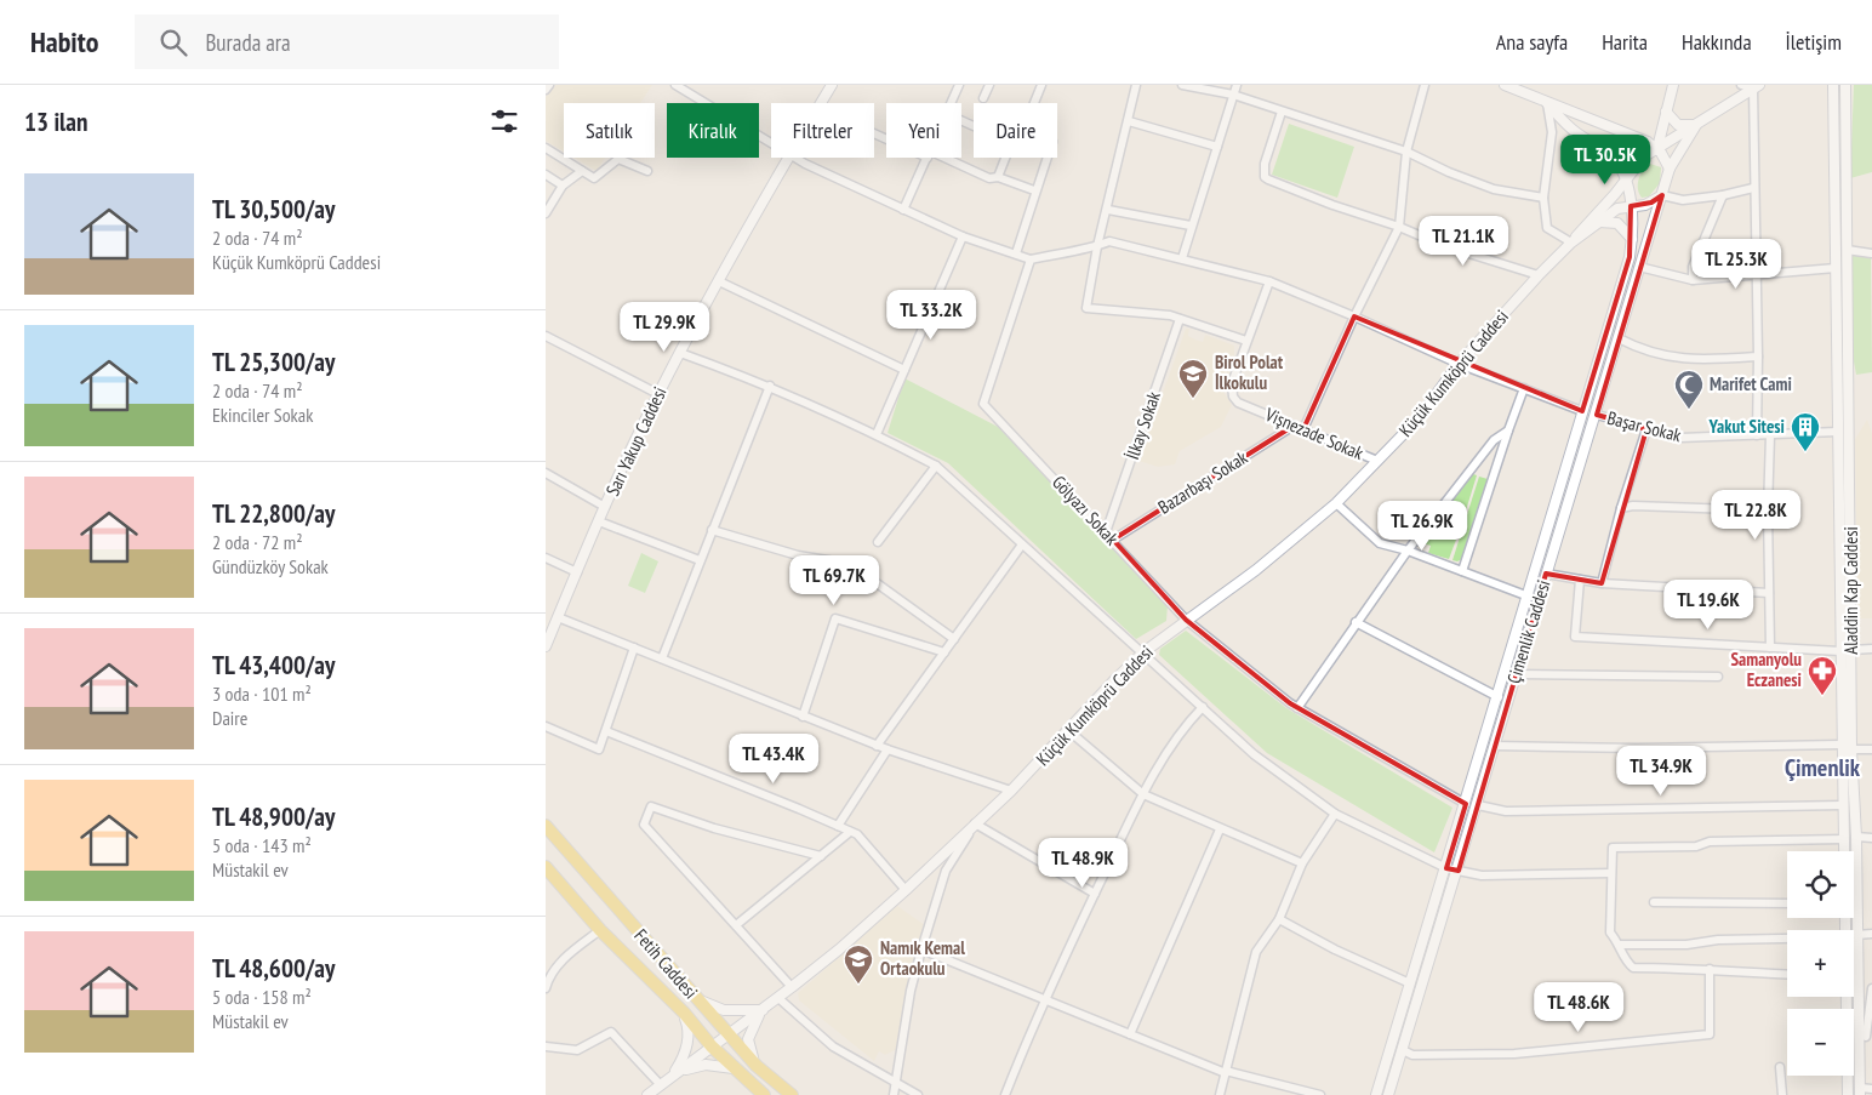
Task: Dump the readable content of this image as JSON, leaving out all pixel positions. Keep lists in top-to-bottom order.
{
  "streets": {
    "main road": ["Fetih Caddesi"],
    "street": [
      "Küçük Kumköprü Caddesi",
      "İlkay Sokak",
      "Başar Sokak",
      "Vişnezade Sokak",
      "Sarı Yakup Caddesi",
      "Bazarbaşı Sokak",
      "Gölyazı Sokak",
      "Aladdin Kap Caddesi",
      "Çimenlik Caddesi"
    ]
  },
  "crossings": [
    ["Küçük Kumköprü Caddesi", "Vişnezade Sokak"],
    ["Küçük Kumköprü Caddesi", "Gölyazı Sokak"],
    ["Küçük Kumköprü Caddesi", "Çimenlik Caddesi"],
    ["Küçük Kumköprü Caddesi", "Fetih Caddesi"],
    ["İlkay Sokak", "Gölyazı Sokak"],
    ["Başar Sokak", "Aladdin Kap Caddesi"],
    ["Başar Sokak", "Çimenlik Caddesi"],
    ["Vişnezade Sokak", "Bazarbaşı Sokak"],
    ["Bazarbaşı Sokak", "Gölyazı Sokak"],
    ["Gölyazı Sokak", "Çimenlik Caddesi"]
  ],
  "districts": ["Çimenlik"],
  "places": {
    "school or university": ["Birol Polat İlkokulu", "Namık Kemal Ortaokulu"],
    "mosque": ["Marifet Cami"],
    "building": ["Yakut Sitesi"],
    "pharmacy": ["Samanyolu Eczanesi"]
  },
  "page": {
    "header": "Habito",
    "search": "Burada ara",
    "nav": [
      "Ana sayfa",
      "Harita",
      "Hakkında",
      "İletişim"
    ],
    "heading": "13 ilan",
    "chip": [
      "Satılık",
      "Kiralık",
      "Filtreler",
      "Yeni",
      "Daire"
    ],
    "price": [
      "TL 30.5K",
      "TL 21.1K",
      "TL 25.3K",
      "TL 33.2K",
      "TL 29.9K",
      "TL 22.8K",
      "TL 26.9K",
      "TL 69.7K",
      "TL 19.6K",
      "TL 43.4K",
      "TL 34.9K",
      "TL 48.9K",
      "TL 48.6K"
    ],
    "list": [
      {
        "name": "TL 30,500/ay",
        "note": "2 oda · 74 m² · Küçük Kumköprü Caddesi"
      },
      {
        "name": "TL 25,300/ay",
        "note": "2 oda · 74 m² · Ekinciler Sokak"
      },
      {
        "name": "TL 22,800/ay",
        "note": "2 oda · 72 m² · Gündüzköy Sokak"
      },
      {
        "name": "TL 43,400/ay",
        "note": "3 oda · 101 m² · Daire"
      },
      {
        "name": "TL 48,900/ay",
        "note": "5 oda · 143 m² · Müstakil ev"
      },
      {
        "name": "TL 48,600/ay",
        "note": "5 oda · 158 m² · Müstakil ev"
      }
    ],
    "map_buttons": ["+", "−"]
  }
}
